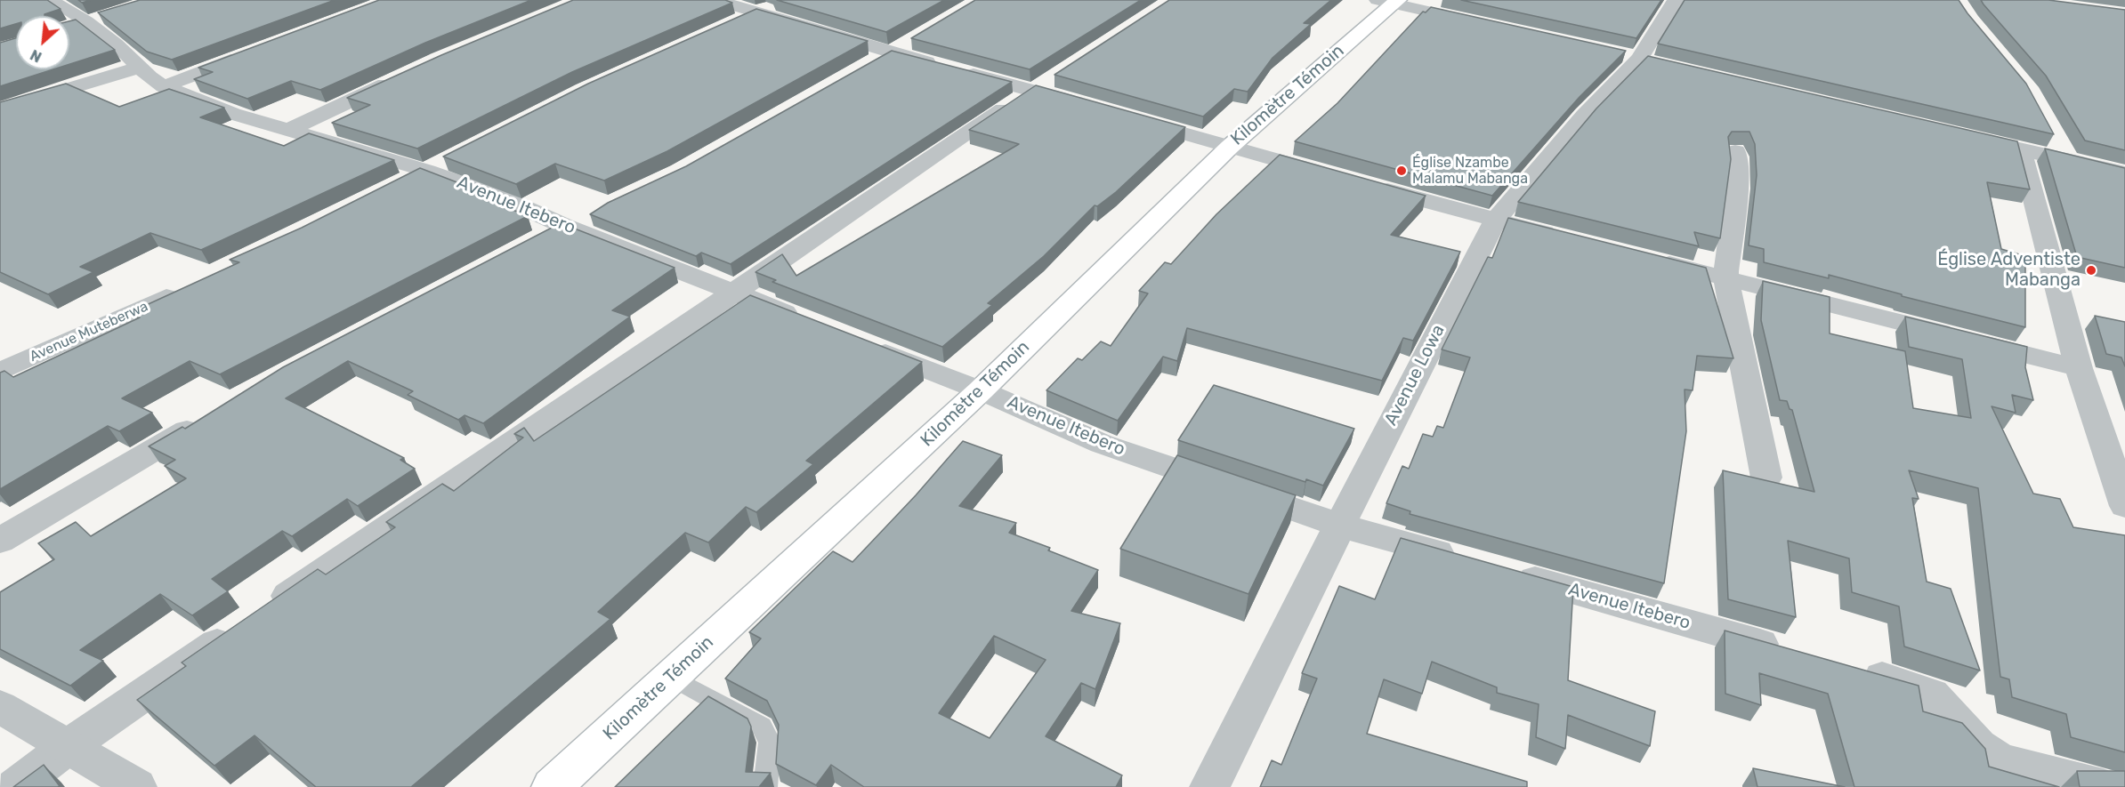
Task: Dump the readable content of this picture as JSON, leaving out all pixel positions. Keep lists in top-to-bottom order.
{
  "streets": {
    "main road": ["Kilomètre Témoin"],
    "street": ["Avenue Itebero", "Avenue Muteberwa", "Avenue Lowa"]
  },
  "crossings": [
    ["Kilomètre Témoin", "Avenue Itebero"],
    ["Avenue Itebero", "Avenue Lowa"]
  ],
  "places": ["Église Nzambe Malamu Mabanga", "Église Adventiste Mabanga"],
  "north": "bottom left"
}
